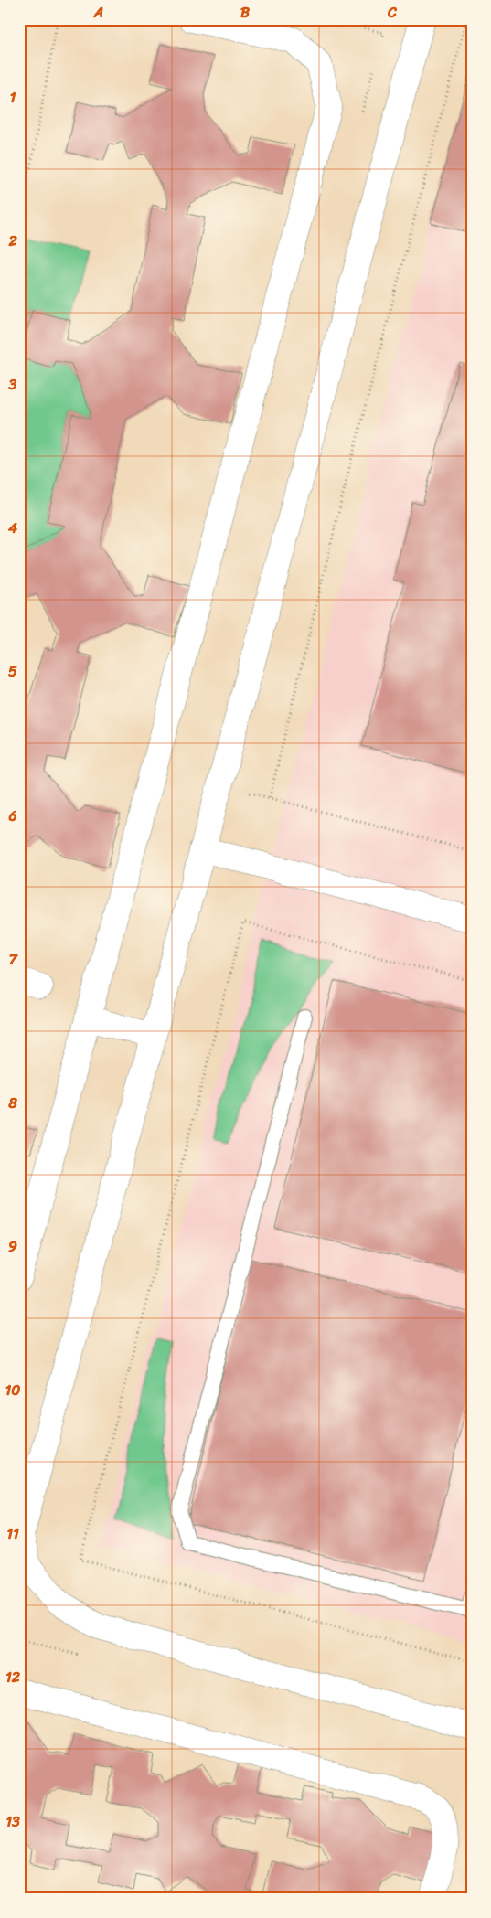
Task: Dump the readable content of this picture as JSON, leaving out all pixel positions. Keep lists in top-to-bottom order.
{
  "grid": {
    "columns": ["A", "B", "C"],
    "rows": [
      "1",
      "2",
      "3",
      "4",
      "5",
      "6",
      "7",
      "8",
      "9",
      "10",
      "11",
      "12",
      "13"
    ]
  }
}
